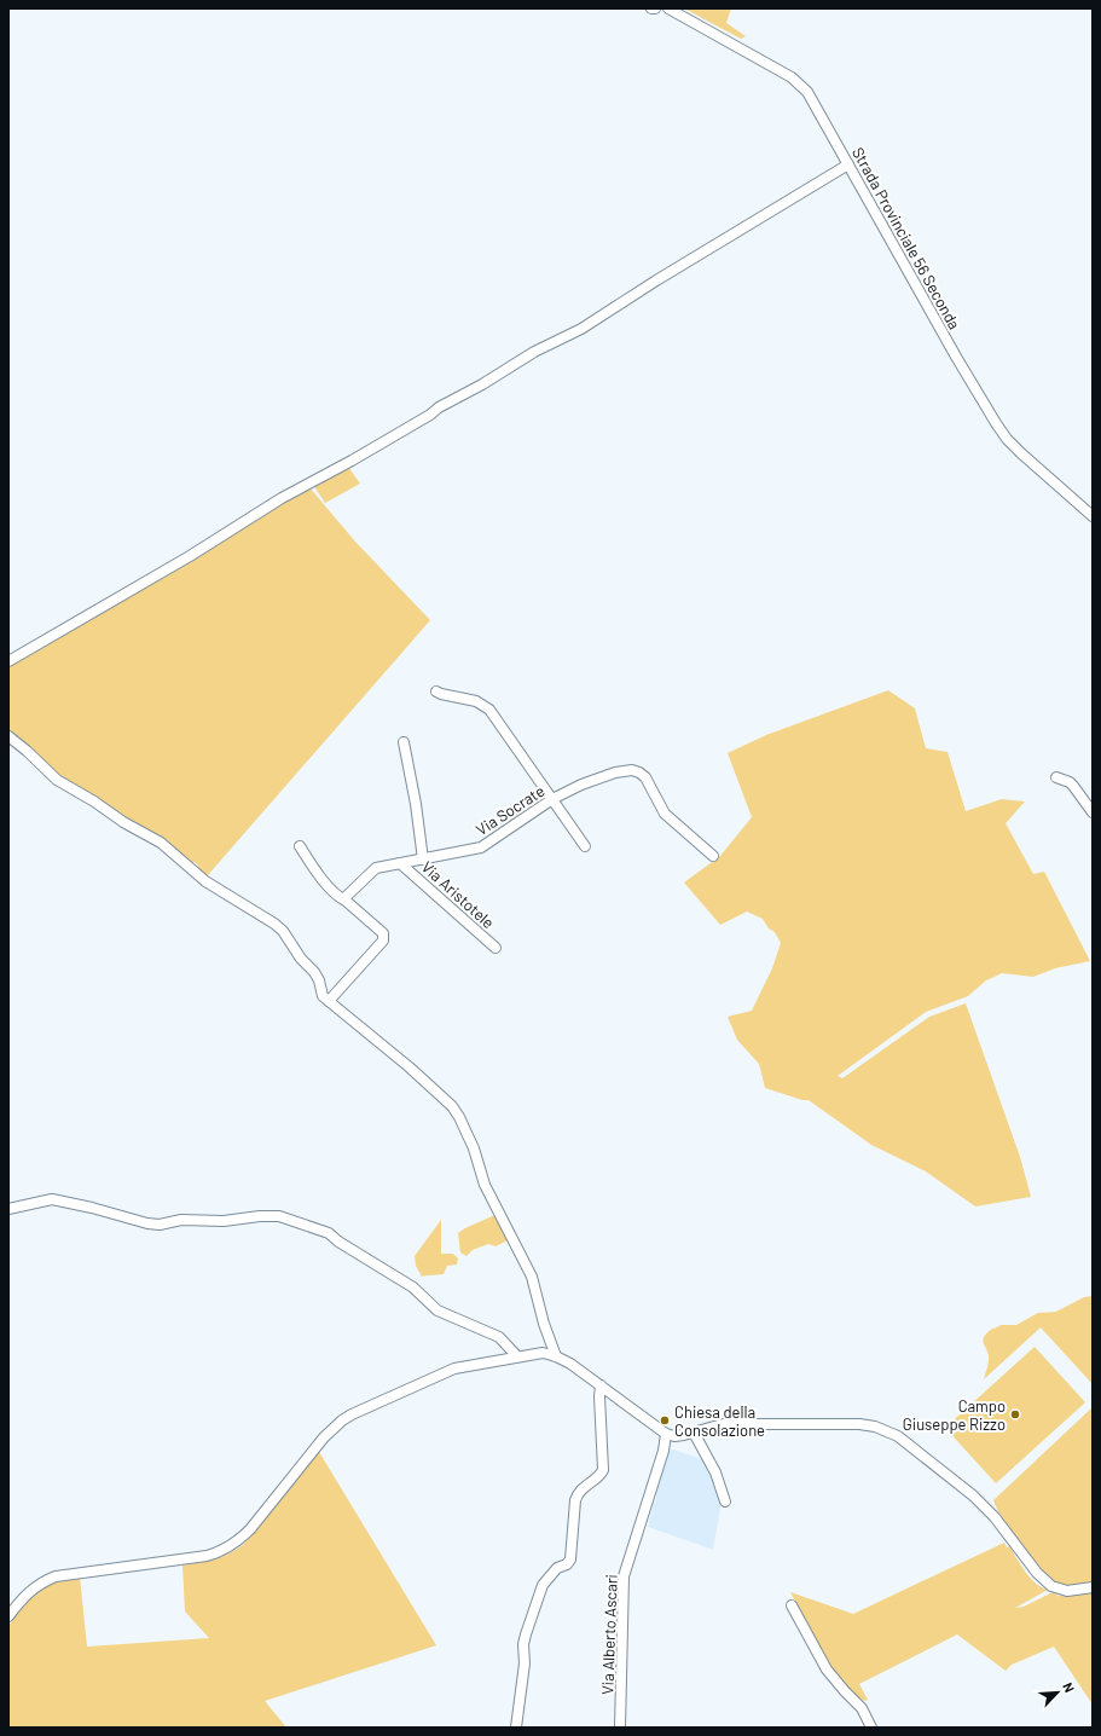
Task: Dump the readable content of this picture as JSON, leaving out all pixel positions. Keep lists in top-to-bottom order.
{
  "streets": {
    "street": [
      "Strada Provinciale 56 Seconda",
      "Via Socrate",
      "Via Aristotele",
      "Via Alberto Ascari"
    ]
  },
  "crossings": [
    ["Via Socrate", "Via Aristotele"]
  ],
  "places": ["Campo Giuseppe Rizzo", "Chiesa della Consolazione"],
  "north": "top right"
}
